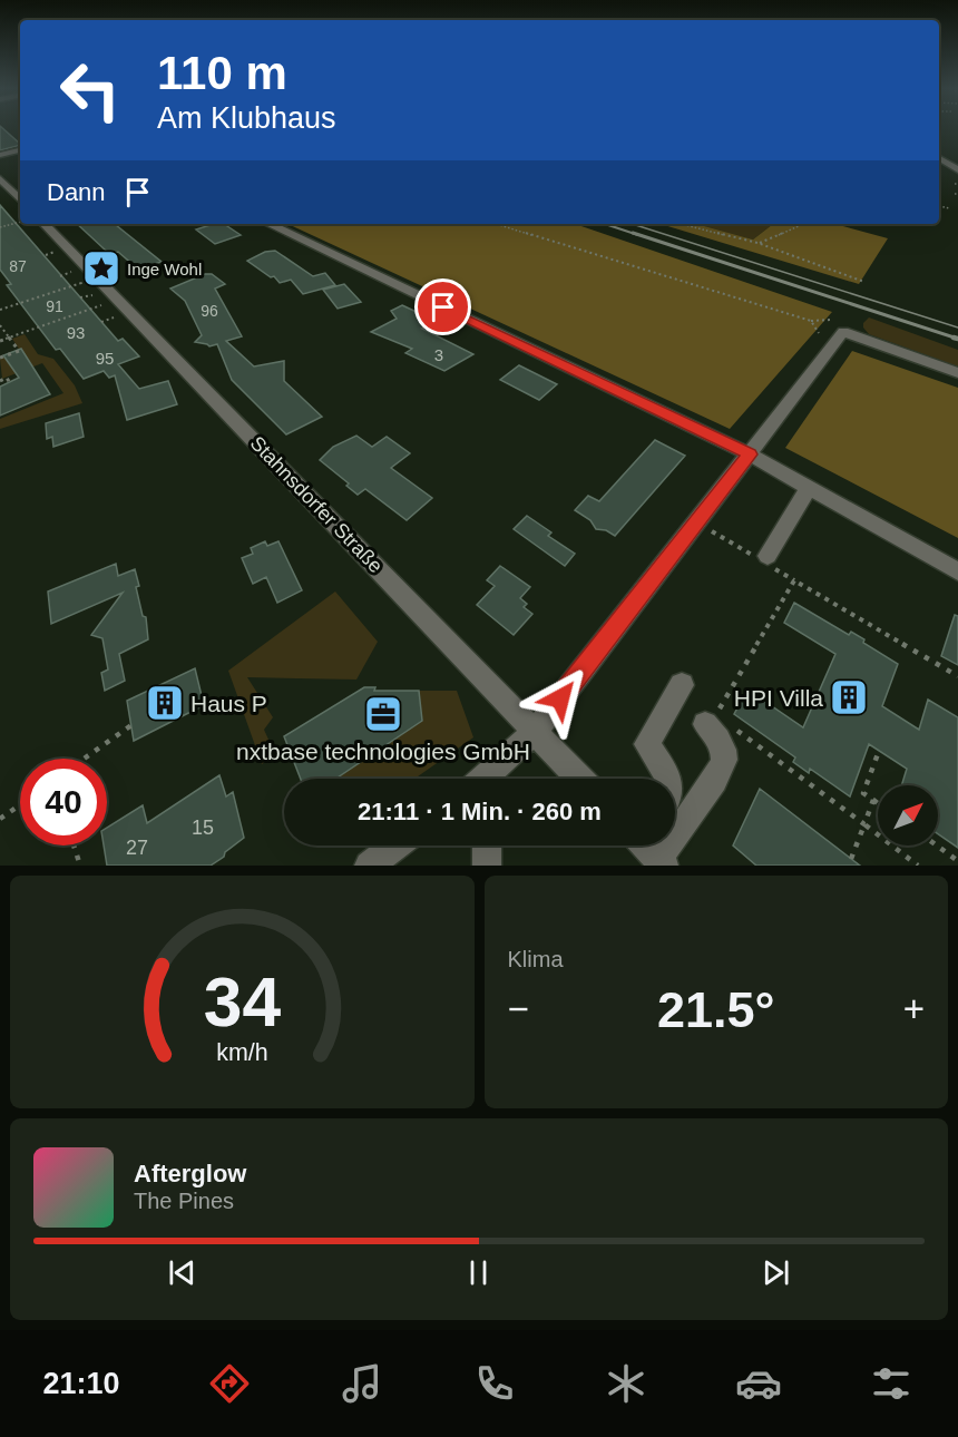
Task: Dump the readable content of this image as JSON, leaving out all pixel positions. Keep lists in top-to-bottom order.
{
  "streets": {
    "street": ["Stahnsdorfer Straße"]
  },
  "places": {
    "place": ["Inge Wohl"],
    "building": ["HPI Villa", "Haus P"],
    "office": ["nxtbase technologies GmbH"]
  },
  "house_numbers": [
    "87",
    "91",
    "96",
    "93",
    "3",
    "95",
    "15",
    "27"
  ],
  "north": "top right",
  "page": {
    "turn": ["110 m", "Am Klubhaus"],
    "then": "Dann",
    "limit": "40",
    "trip": "21:11 · 1 Min. · 260 m",
    "tile": "Klima",
    "heat": ["−", "21.5°", "+"],
    "song": ["Afterglow", "The Pines"],
    "tabs": "21:10",
    "gauge": ["34", "km/h"]
  }
}
